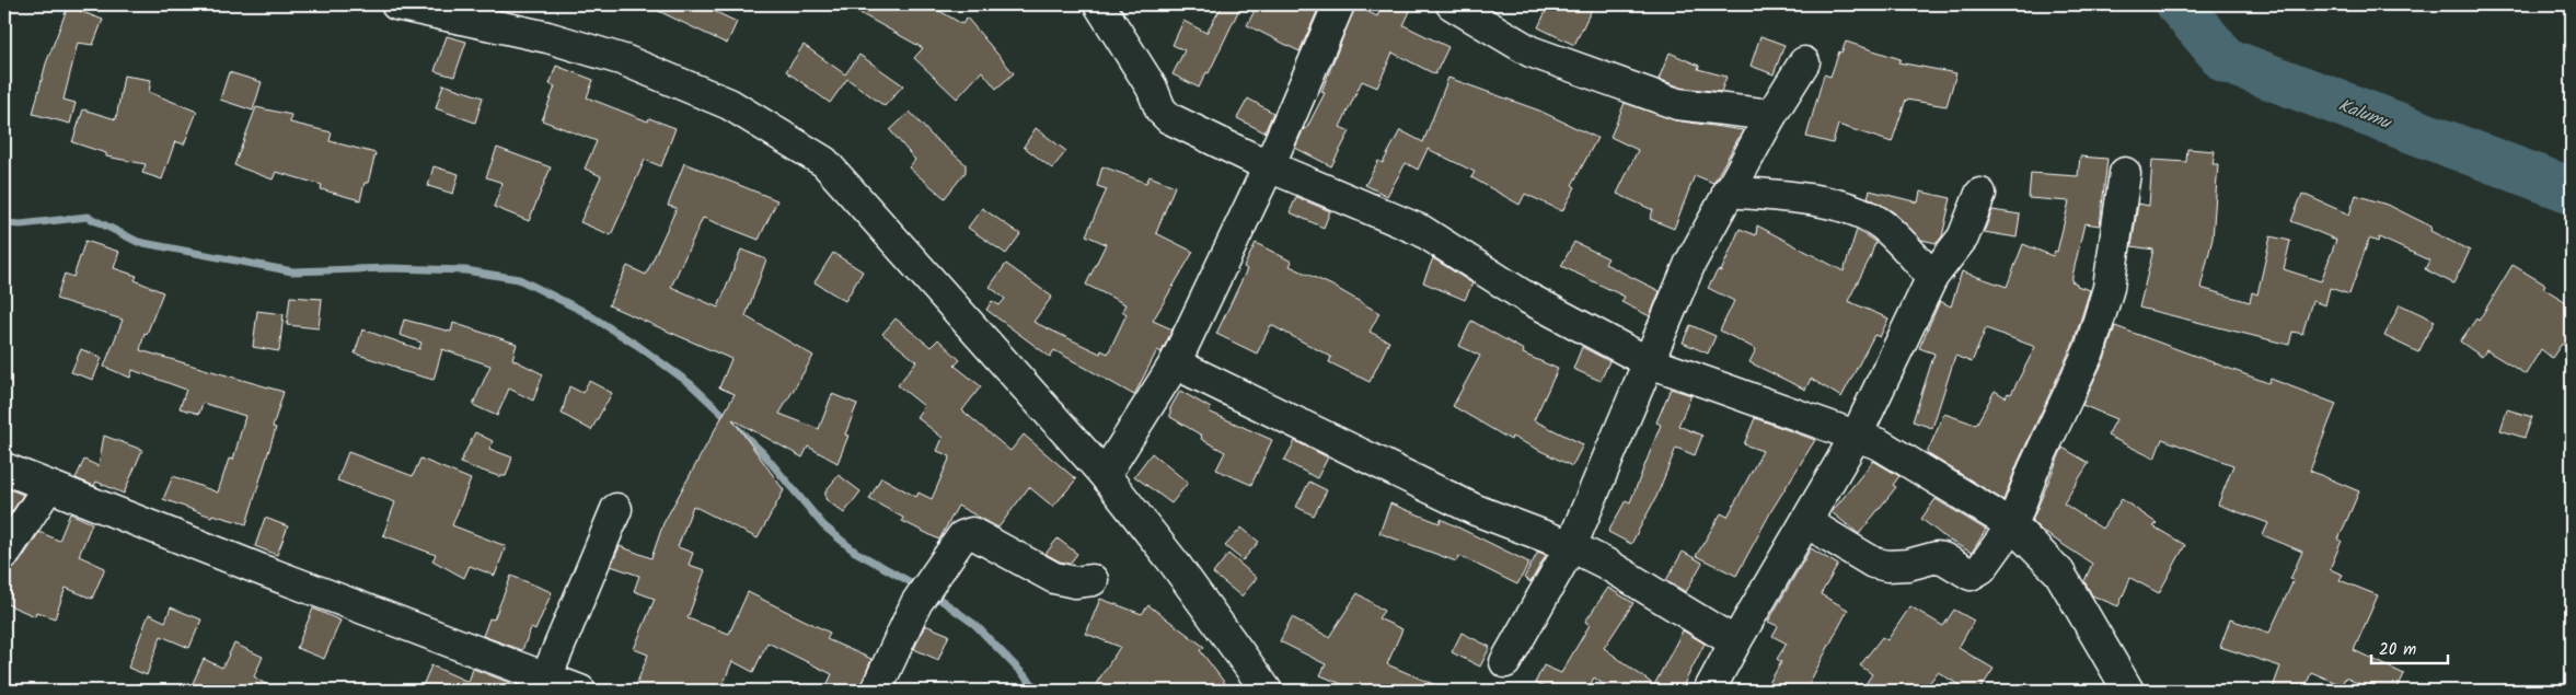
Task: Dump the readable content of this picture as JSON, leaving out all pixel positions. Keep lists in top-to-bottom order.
{
  "water": ["Kalumu"],
  "scale_bar": "20 m"
}
